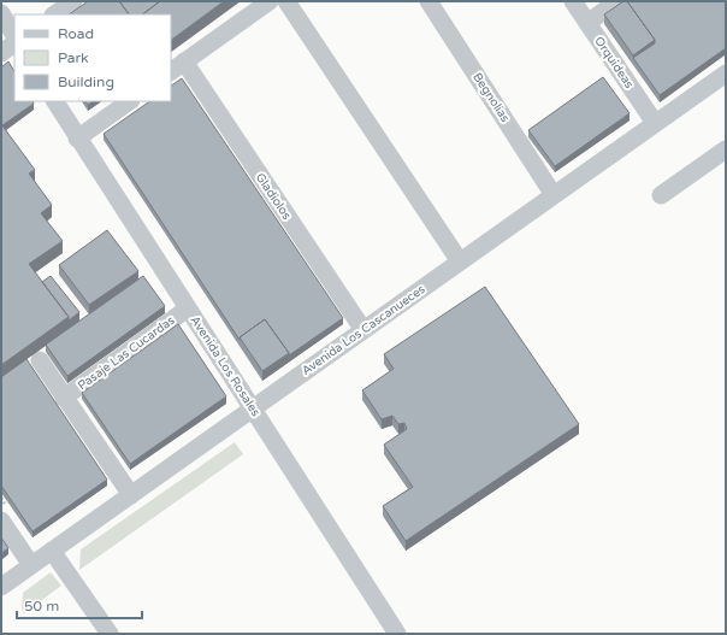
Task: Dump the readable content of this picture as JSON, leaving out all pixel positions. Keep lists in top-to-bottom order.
{
  "streets": {
    "street": [
      "Orquideas",
      "Begnolias",
      "Gladiolos",
      "Avenida Los Cascanueces",
      "Pasaje Las Cucardas",
      "Avenida Los Rosales"
    ]
  },
  "crossings": [
    ["Orquideas", "Avenida Los Cascanueces"],
    ["Begnolias", "Avenida Los Cascanueces"],
    ["Gladiolos", "Avenida Los Cascanueces"],
    ["Avenida Los Cascanueces", "Avenida Los Rosales"],
    ["Pasaje Las Cucardas", "Avenida Los Rosales"]
  ],
  "legend": ["Road", "Park", "Building"],
  "scale_bar": "50 m"
}
